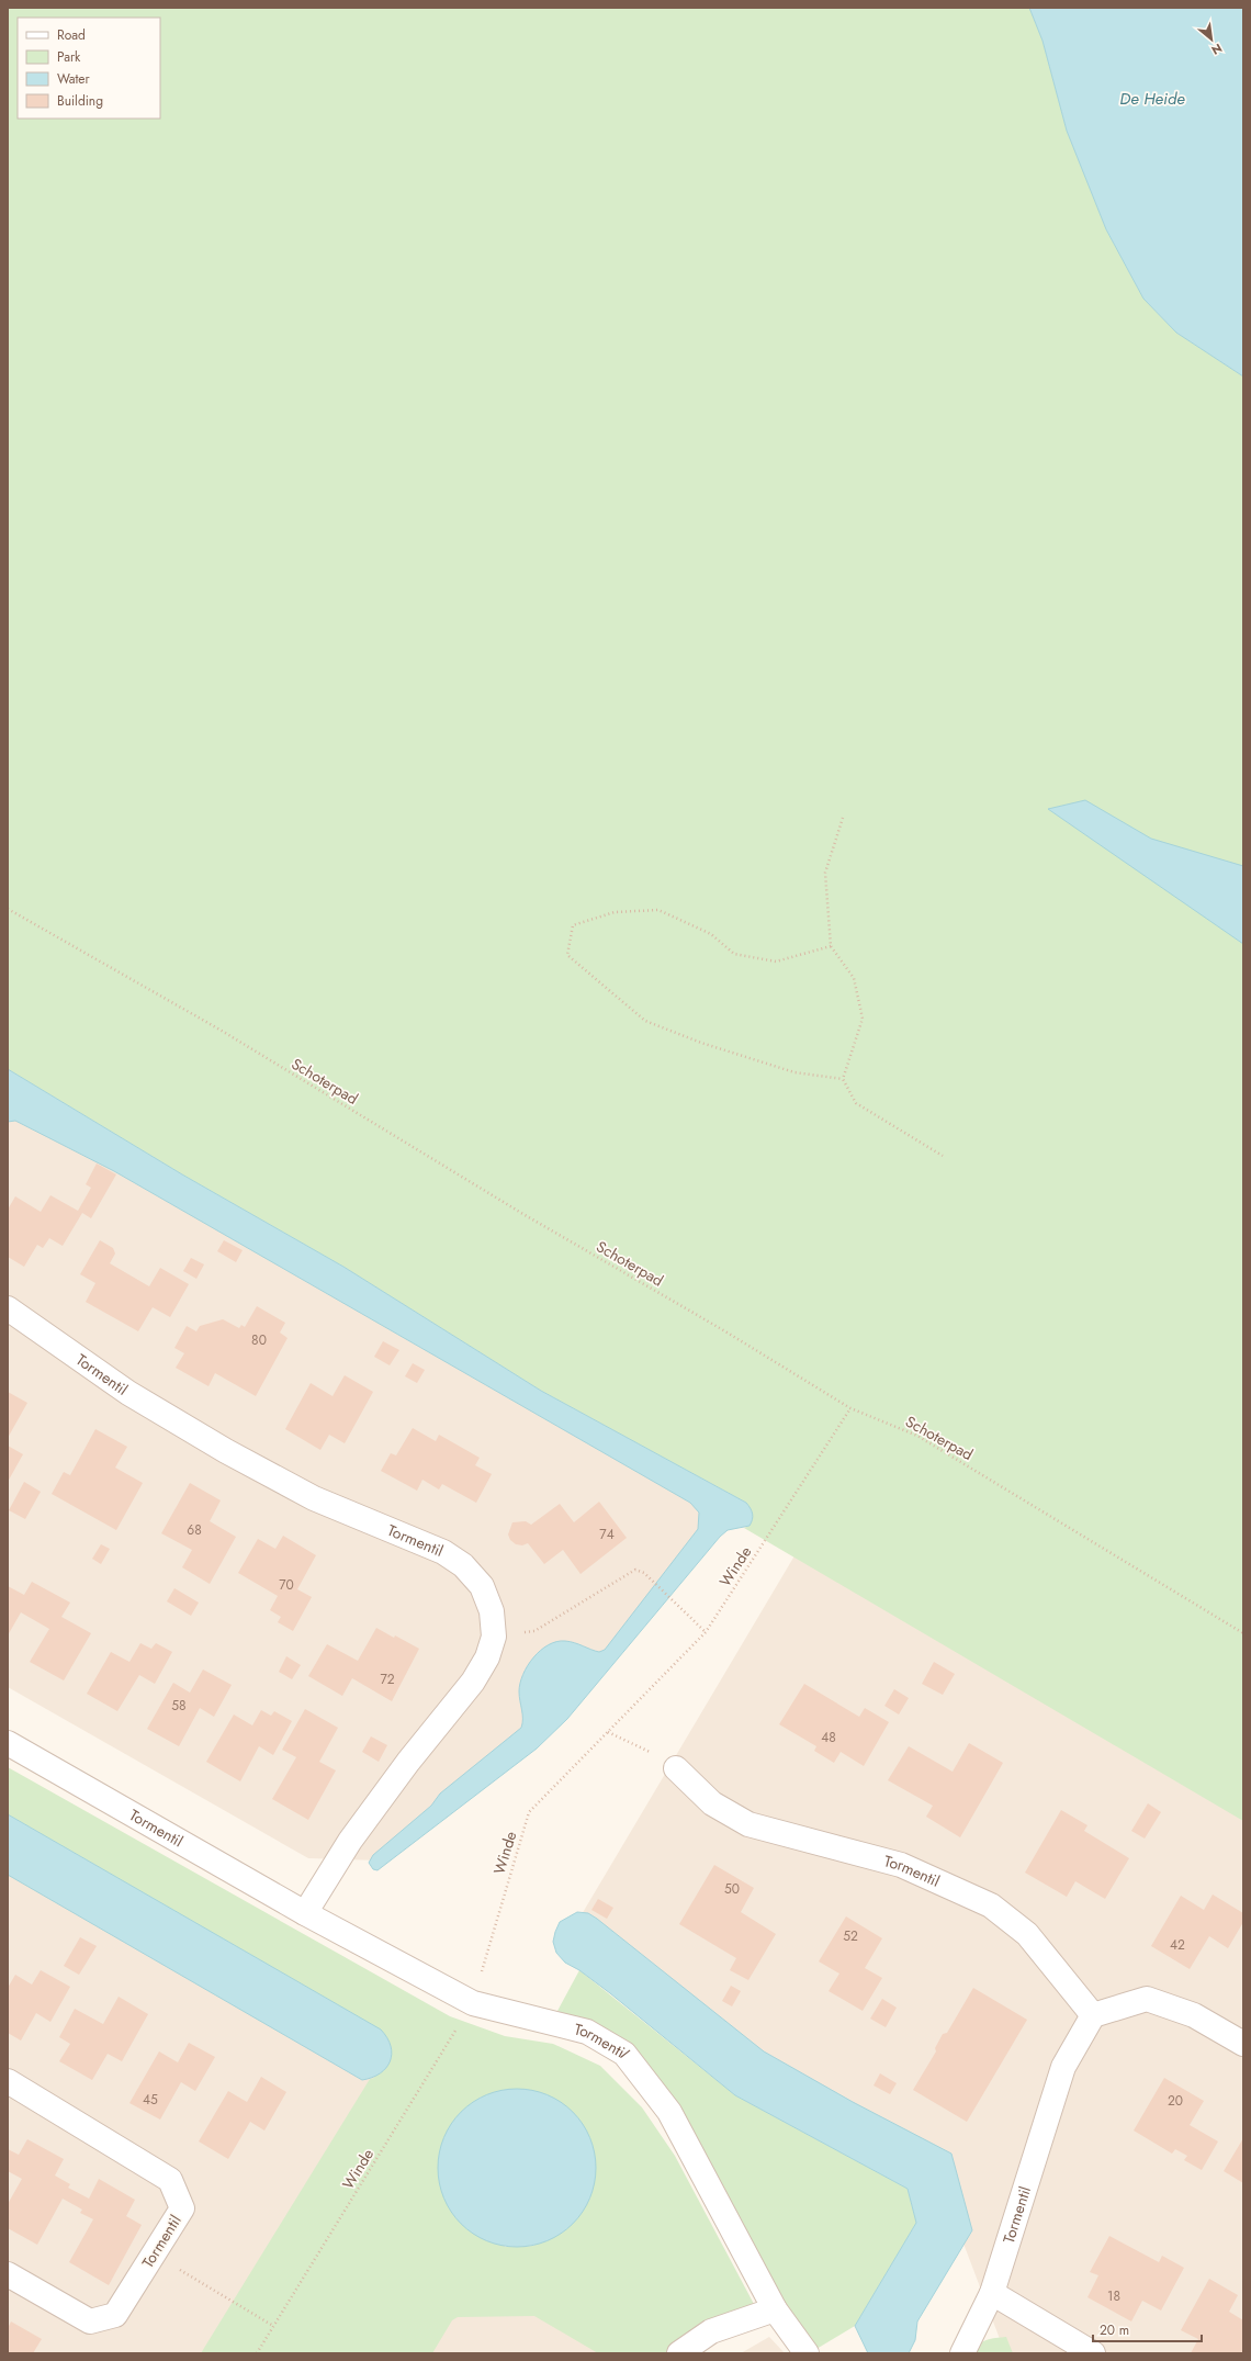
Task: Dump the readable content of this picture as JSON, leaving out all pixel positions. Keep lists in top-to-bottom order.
{
  "streets": {
    "street": ["Tormentil"],
    "path": ["Schoterpad", "Winde"]
  },
  "crossings": [
    ["Schoterpad", "Winde"],
    ["Tormentil", "Winde"]
  ],
  "water": ["De Heide"],
  "house_numbers": [
    "80",
    "68",
    "74",
    "70",
    "72",
    "58",
    "48",
    "50",
    "52",
    "42",
    "45",
    "20",
    "18"
  ],
  "legend": [
    "Road",
    "Park",
    "Water",
    "Building"
  ],
  "scale_bar": "20 m",
  "north": "bottom right"
}
